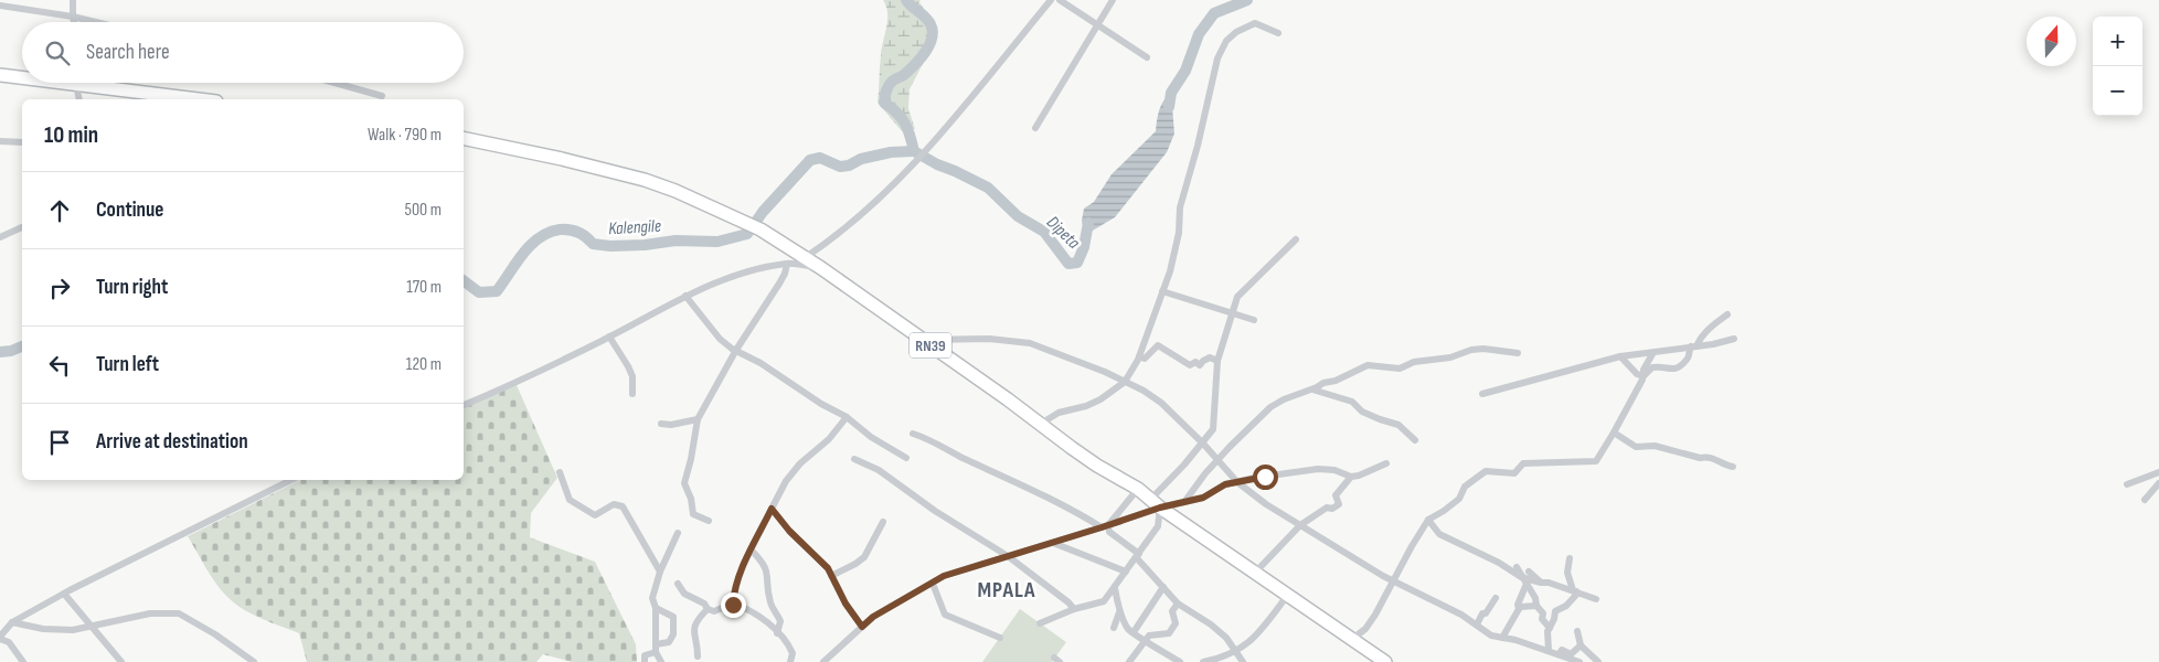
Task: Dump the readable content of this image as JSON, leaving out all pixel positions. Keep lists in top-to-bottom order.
{
  "streets": {
    "highway": ["RN39"]
  },
  "districts": ["MPALA"],
  "water": ["Kalengile", "Dipeta"],
  "north": "top",
  "page": {
    "map_buttons": ["+", "−"],
    "search": "Search here",
    "heading": ["10 min", "Walk · 790 m"],
    "list": [
      ["Continue", "500 m"],
      ["Turn right", "170 m"],
      ["Turn left", "120 m"],
      "Arrive at destination"
    ]
  }
}
